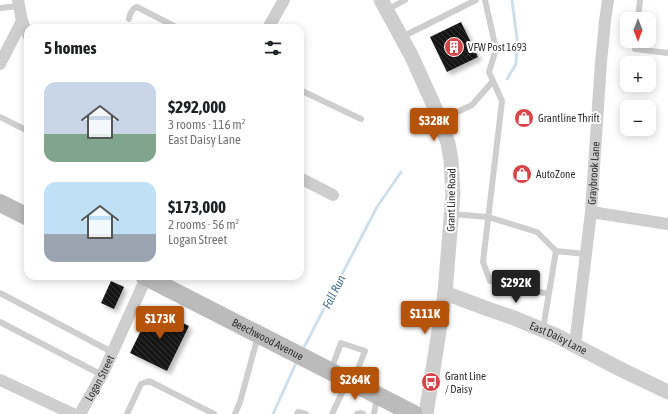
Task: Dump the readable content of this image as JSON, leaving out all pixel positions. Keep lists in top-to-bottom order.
{
  "streets": {
    "main road": ["Beechwood Avenue"],
    "street": [
      "Graybrook Lane",
      "Grant Line Road",
      "East Daisy Lane",
      "Logan Street"
    ]
  },
  "crossings": [
    ["Graybrook Lane", "East Daisy Lane"],
    ["Grant Line Road", "East Daisy Lane"]
  ],
  "water": ["Fall Run"],
  "places": {
    "building": ["VFW Post 1693"],
    "shop": ["Grantline Thrift", "AutoZone"],
    "bus stop": ["Grant Line / Daisy"]
  },
  "north": "bottom",
  "page": {
    "map_buttons": ["+", "−"],
    "heading": "5 homes",
    "list": [
      {
        "name": "$292,000",
        "note": "3 rooms · 116 m² · East Daisy Lane"
      },
      {
        "name": "$173,000",
        "note": "2 rooms · 56 m² · Logan Street"
      }
    ],
    "price": [
      "$328K",
      "$292K",
      "$111K",
      "$173K",
      "$264K"
    ]
  }
}
